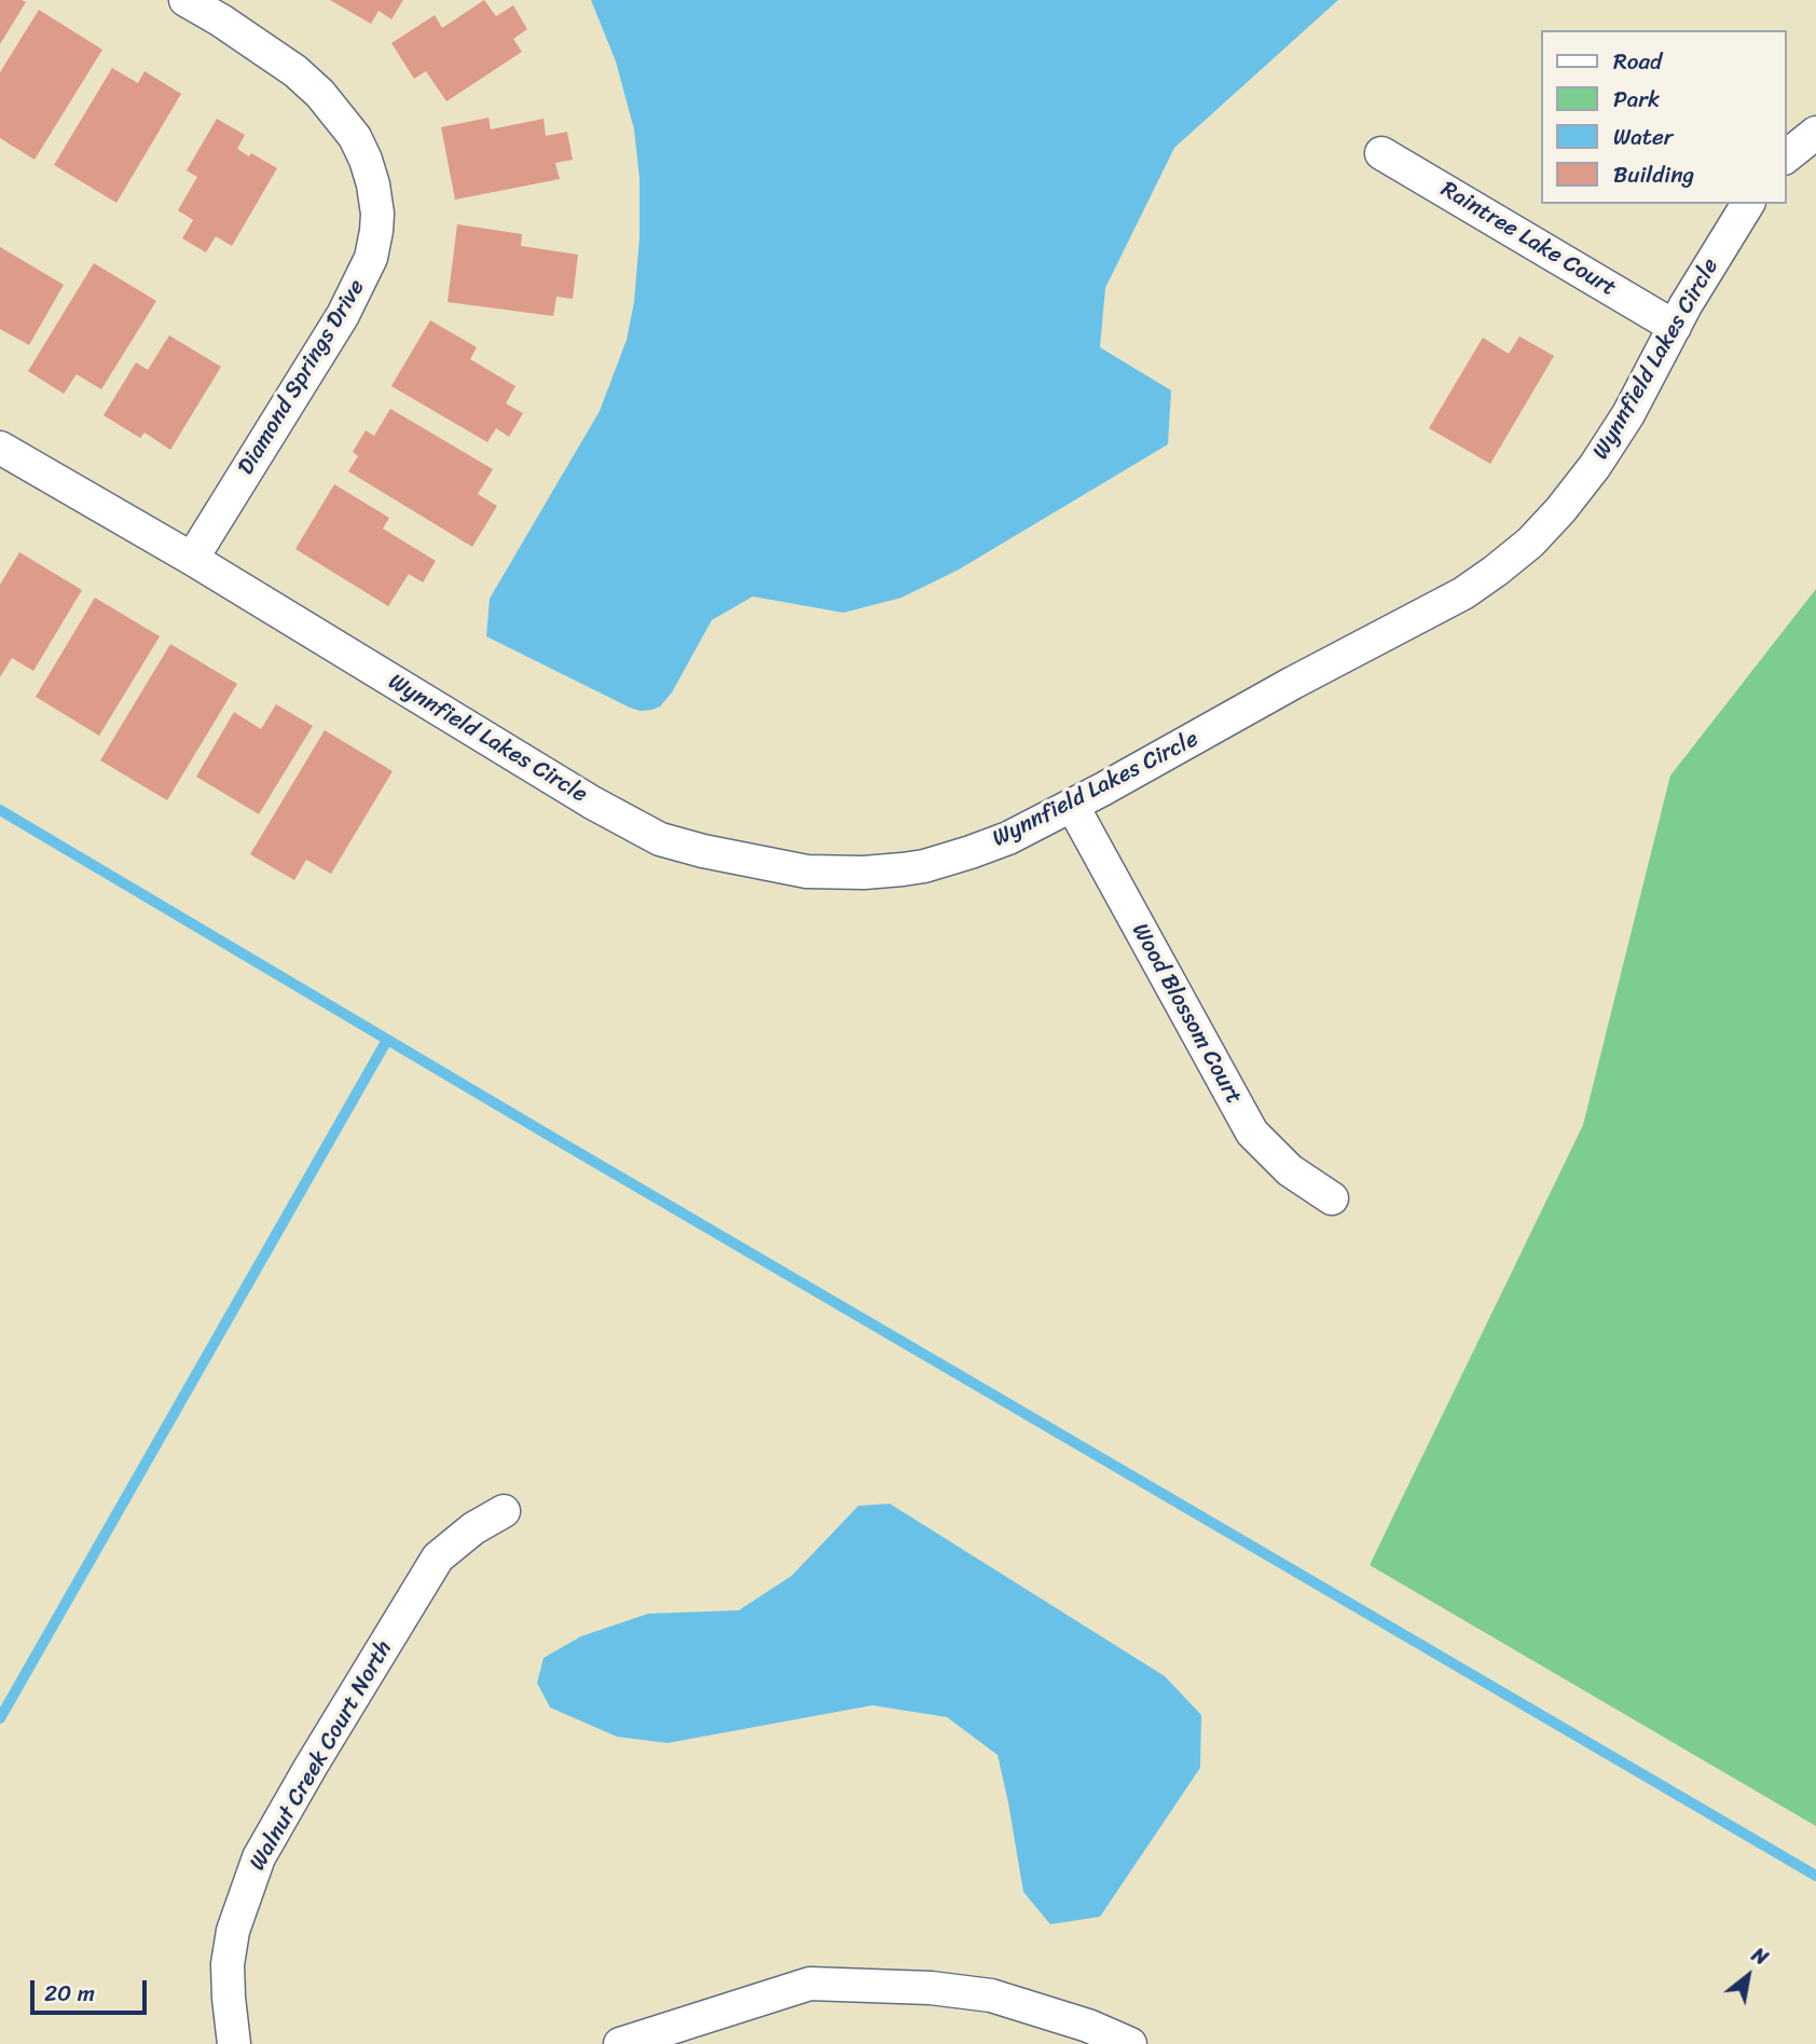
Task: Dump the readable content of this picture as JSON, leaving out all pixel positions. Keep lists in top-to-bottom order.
{
  "streets": {
    "street": [
      "Raintree Lake Court",
      "Wynnfield Lakes Circle",
      "Diamond Springs Drive",
      "Wood Blossom Court",
      "Walnut Creek Court North"
    ]
  },
  "crossings": [
    ["Raintree Lake Court", "Wynnfield Lakes Circle"],
    ["Wynnfield Lakes Circle", "Diamond Springs Drive"],
    ["Wynnfield Lakes Circle", "Wood Blossom Court"]
  ],
  "legend": [
    "Road",
    "Park",
    "Water",
    "Building"
  ],
  "scale_bar": "20 m",
  "north": "top right"
}
